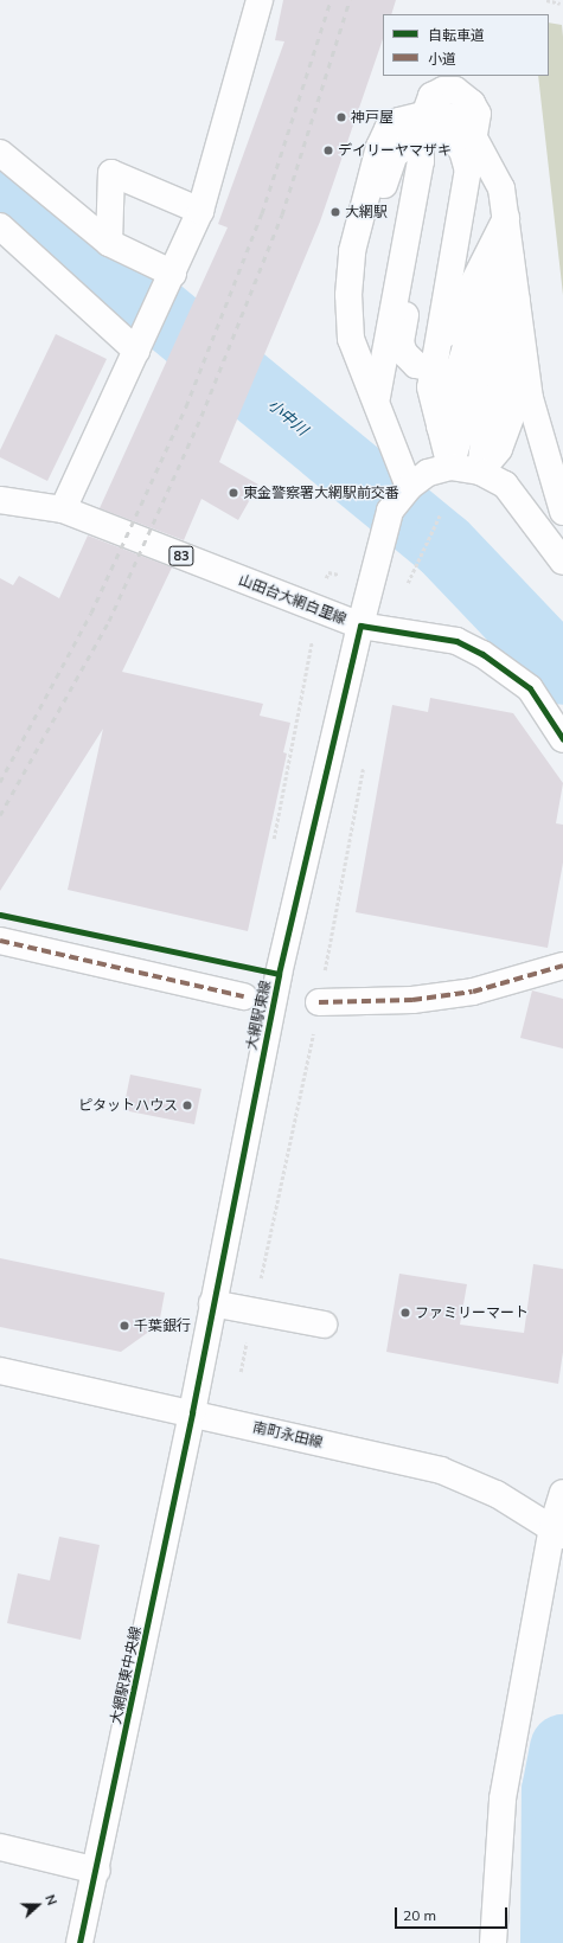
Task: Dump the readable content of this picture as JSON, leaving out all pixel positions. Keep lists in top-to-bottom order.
{
  "streets": {
    "street": [
      "83",
      "山田台大網白里線",
      "大網駅東線",
      "南町永田線",
      "大網駅東中央線"
    ]
  },
  "crossings": [
    ["山田台大網白里線", "大網駅東線"],
    ["大網駅東線", "南町永田線"],
    ["大網駅東線", "大網駅東中央線"],
    ["南町永田線", "大網駅東中央線"]
  ],
  "water": ["小中川"],
  "places": [
    "神戸屋",
    "デイリーヤマザキ",
    "大網駅",
    "東金警察署大網駅前交番",
    "ピタットハウス",
    "ファミリーマート",
    "千葉銀行"
  ],
  "legend": ["自転車道", "小道"],
  "scale_bar": "20 m",
  "north": "right"
}
